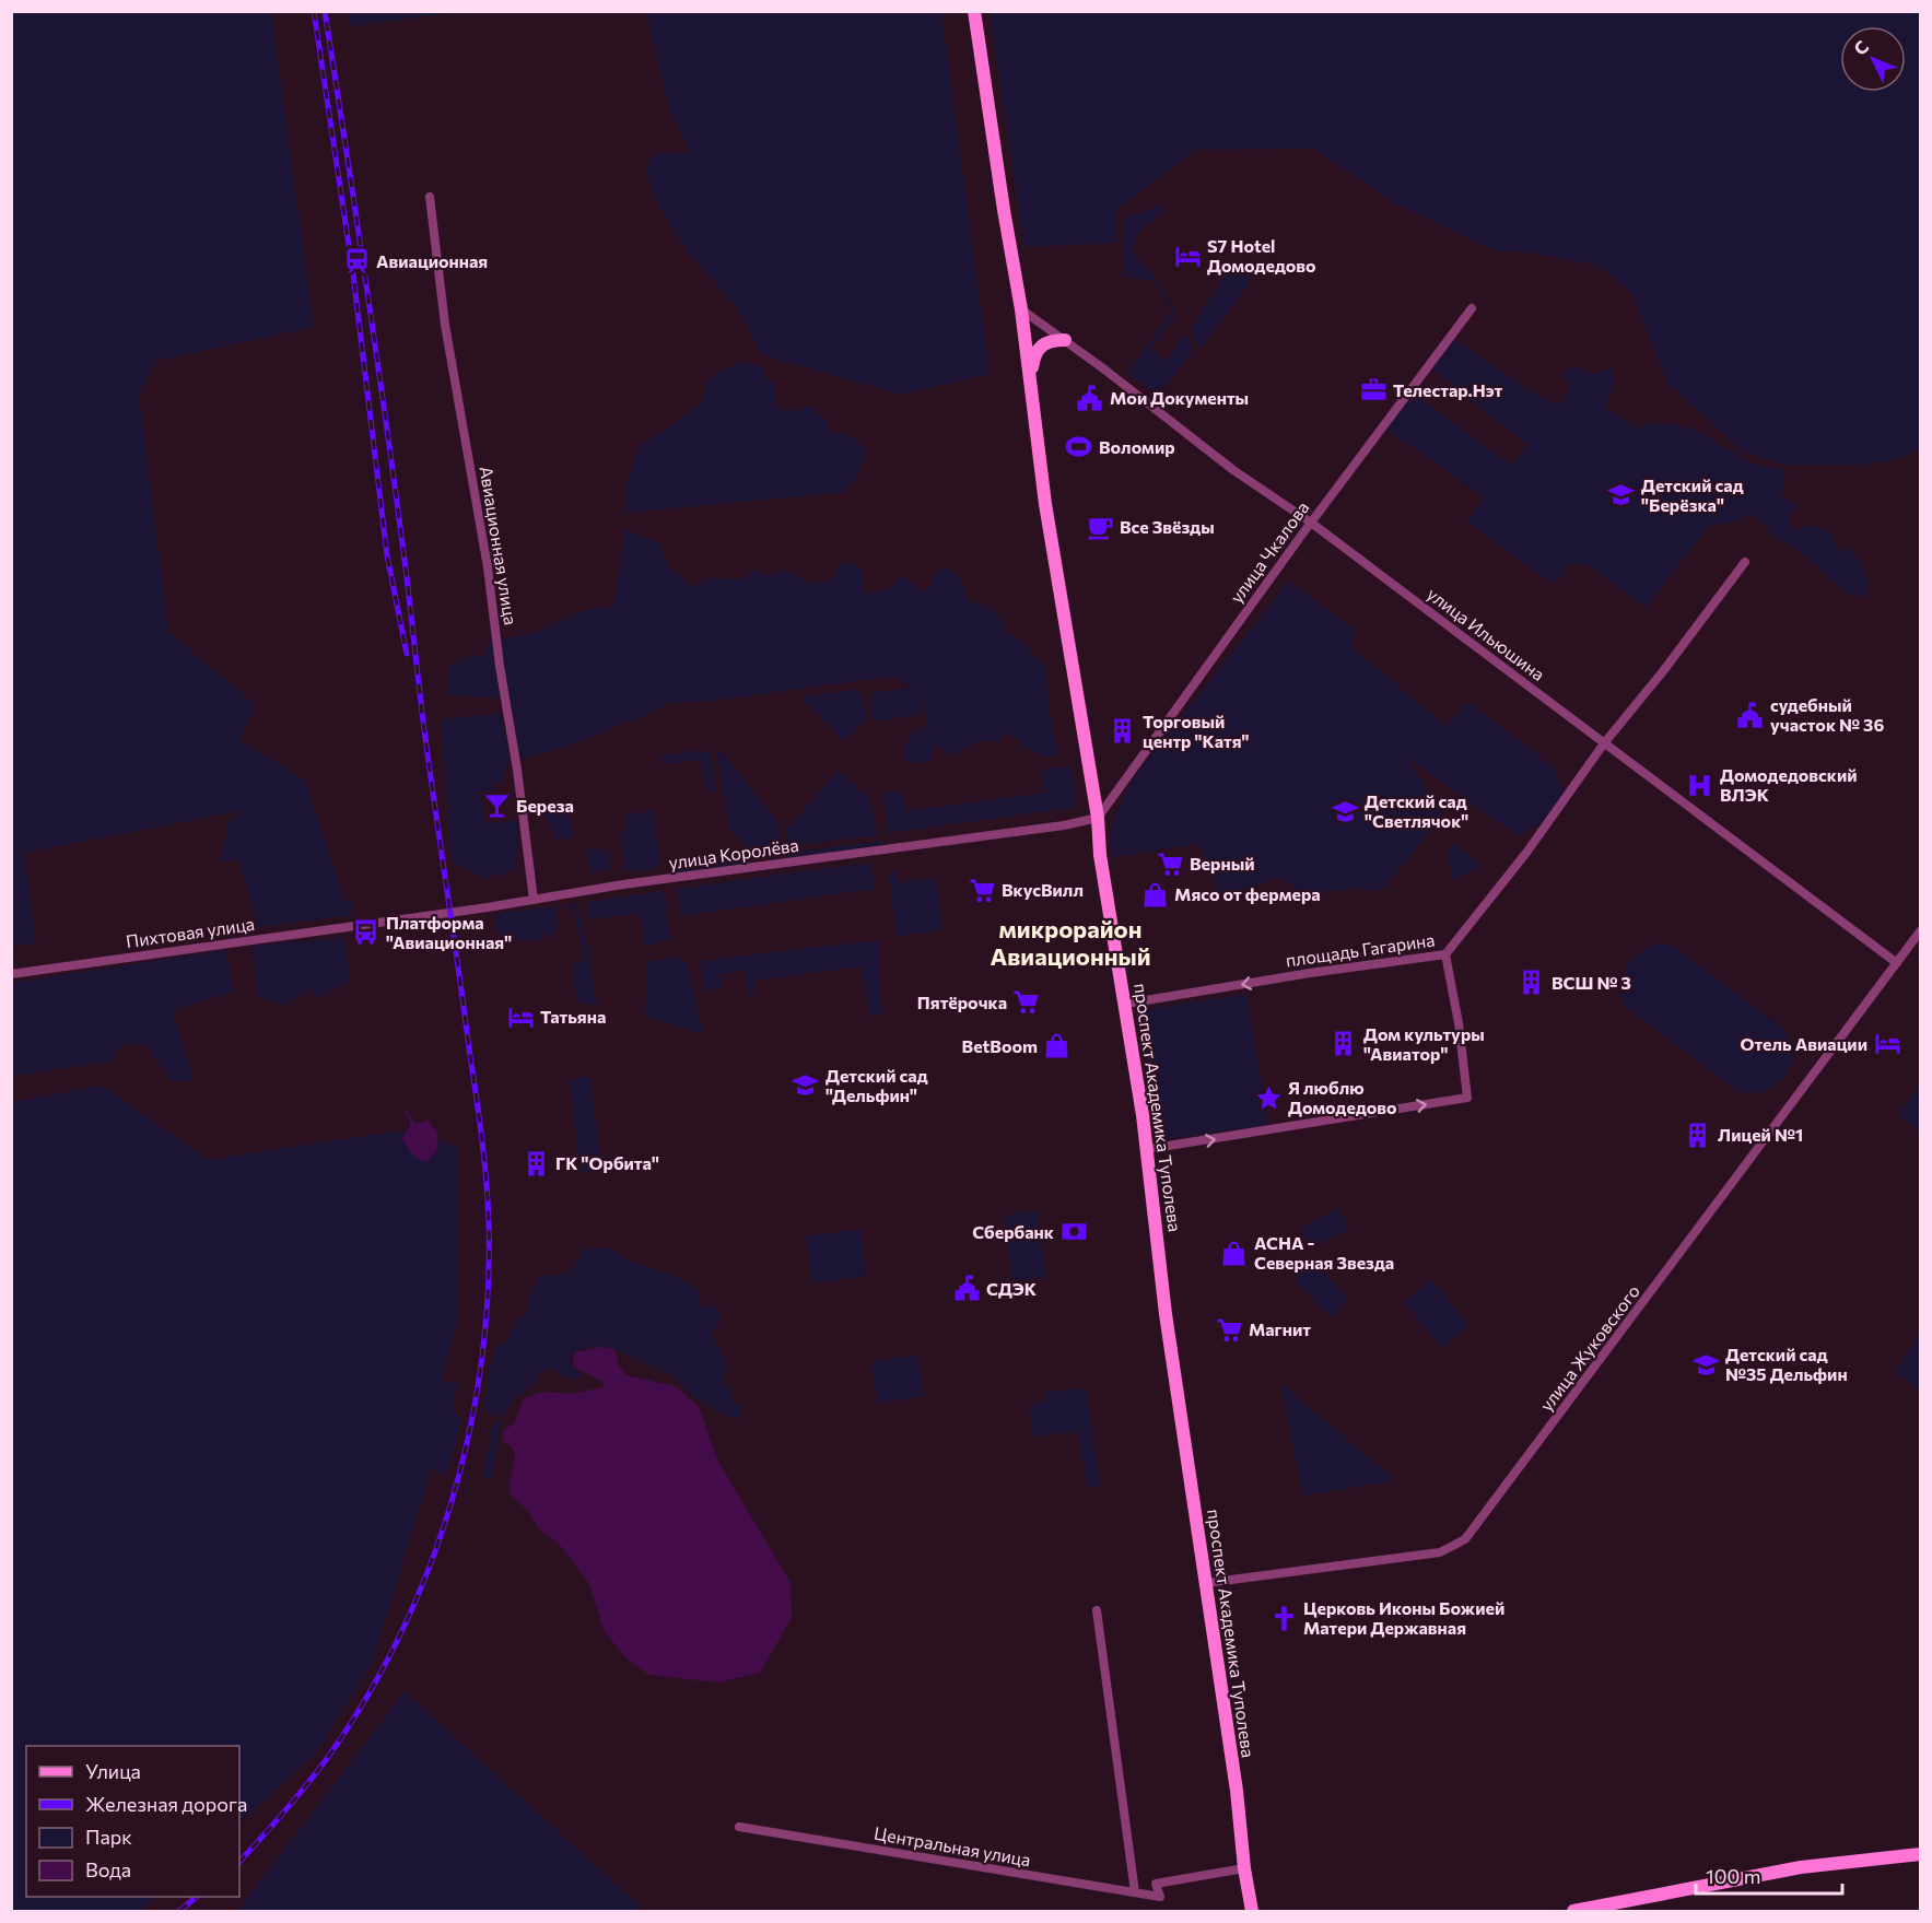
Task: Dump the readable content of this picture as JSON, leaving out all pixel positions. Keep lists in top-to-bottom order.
{
  "streets": {
    "main road": ["проспект Академика Туполева"],
    "street": [
      "Авиационная улица",
      "улица Чкалова",
      "улица Ильюшина",
      "улица Королёва",
      "Пихтовая улица",
      "площадь Гагарина",
      "улица Жуковского",
      "Центральная улица"
    ]
  },
  "crossings": [
    ["Авиационная улица", "улица Королёва"],
    ["улица Чкалова", "улица Ильюшина"],
    ["улица Чкалова", "улица Королёва"],
    ["улица Чкалова", "проспект Академика Туполева"],
    ["улица Ильюшина", "проспект Академика Туполева"],
    ["улица Ильюшина", "улица Жуковского"],
    ["улица Королёва", "Пихтовая улица"],
    ["улица Королёва", "проспект Академика Туполева"],
    ["площадь Гагарина", "проспект Академика Туполева"],
    ["проспект Академика Туполева", "улица Жуковского"],
    ["проспект Академика Туполева", "Центральная улица"]
  ],
  "districts": ["микрорайон Авиационный"],
  "places": {
    "hotel": ["S7 Hotel Домодедово", "Татьяна", "Отель Авиации"],
    "station": ["Авиационная"],
    "office": ["Телестар.Нэт"],
    "public building": ["Мои Документы", "судебный участок № 36", "СДЭК"],
    "sports": ["Воломир"],
    "school or university": [
      "Детский сад \"Берёзка\"",
      "Детский сад \"Светлячок\"",
      "Детский сад \"Дельфин\"",
      "Детский сад №35 Дельфин"
    ],
    "cafe": ["Все Звёзды"],
    "building": [
      "Торговый центр \"Катя\"",
      "ВСШ № 3",
      "Дом культуры \"Авиатор\"",
      "Лицей №1",
      "ГК \"Орбита\""
    ],
    "hospital": ["Домодедовский ВЛЭК"],
    "bar": ["Береза"],
    "supermarket": [
      "Верный",
      "ВкусВилл",
      "Пятёрочка",
      "Магнит"
    ],
    "shop": ["Мясо от фермера", "BetBoom", "АСНА - Северная Звезда"],
    "bus stop": ["Платформа \"Авиационная\""],
    "place": ["Я люблю Домодедово"],
    "bank": ["Сбербанк"],
    "church": ["Церковь Иконы Божией Матери Державная"]
  },
  "legend": [
    "Улица",
    "Железная дорога",
    "Парк",
    "Вода"
  ],
  "scale_bar": "100 m",
  "north": "top left"
}
